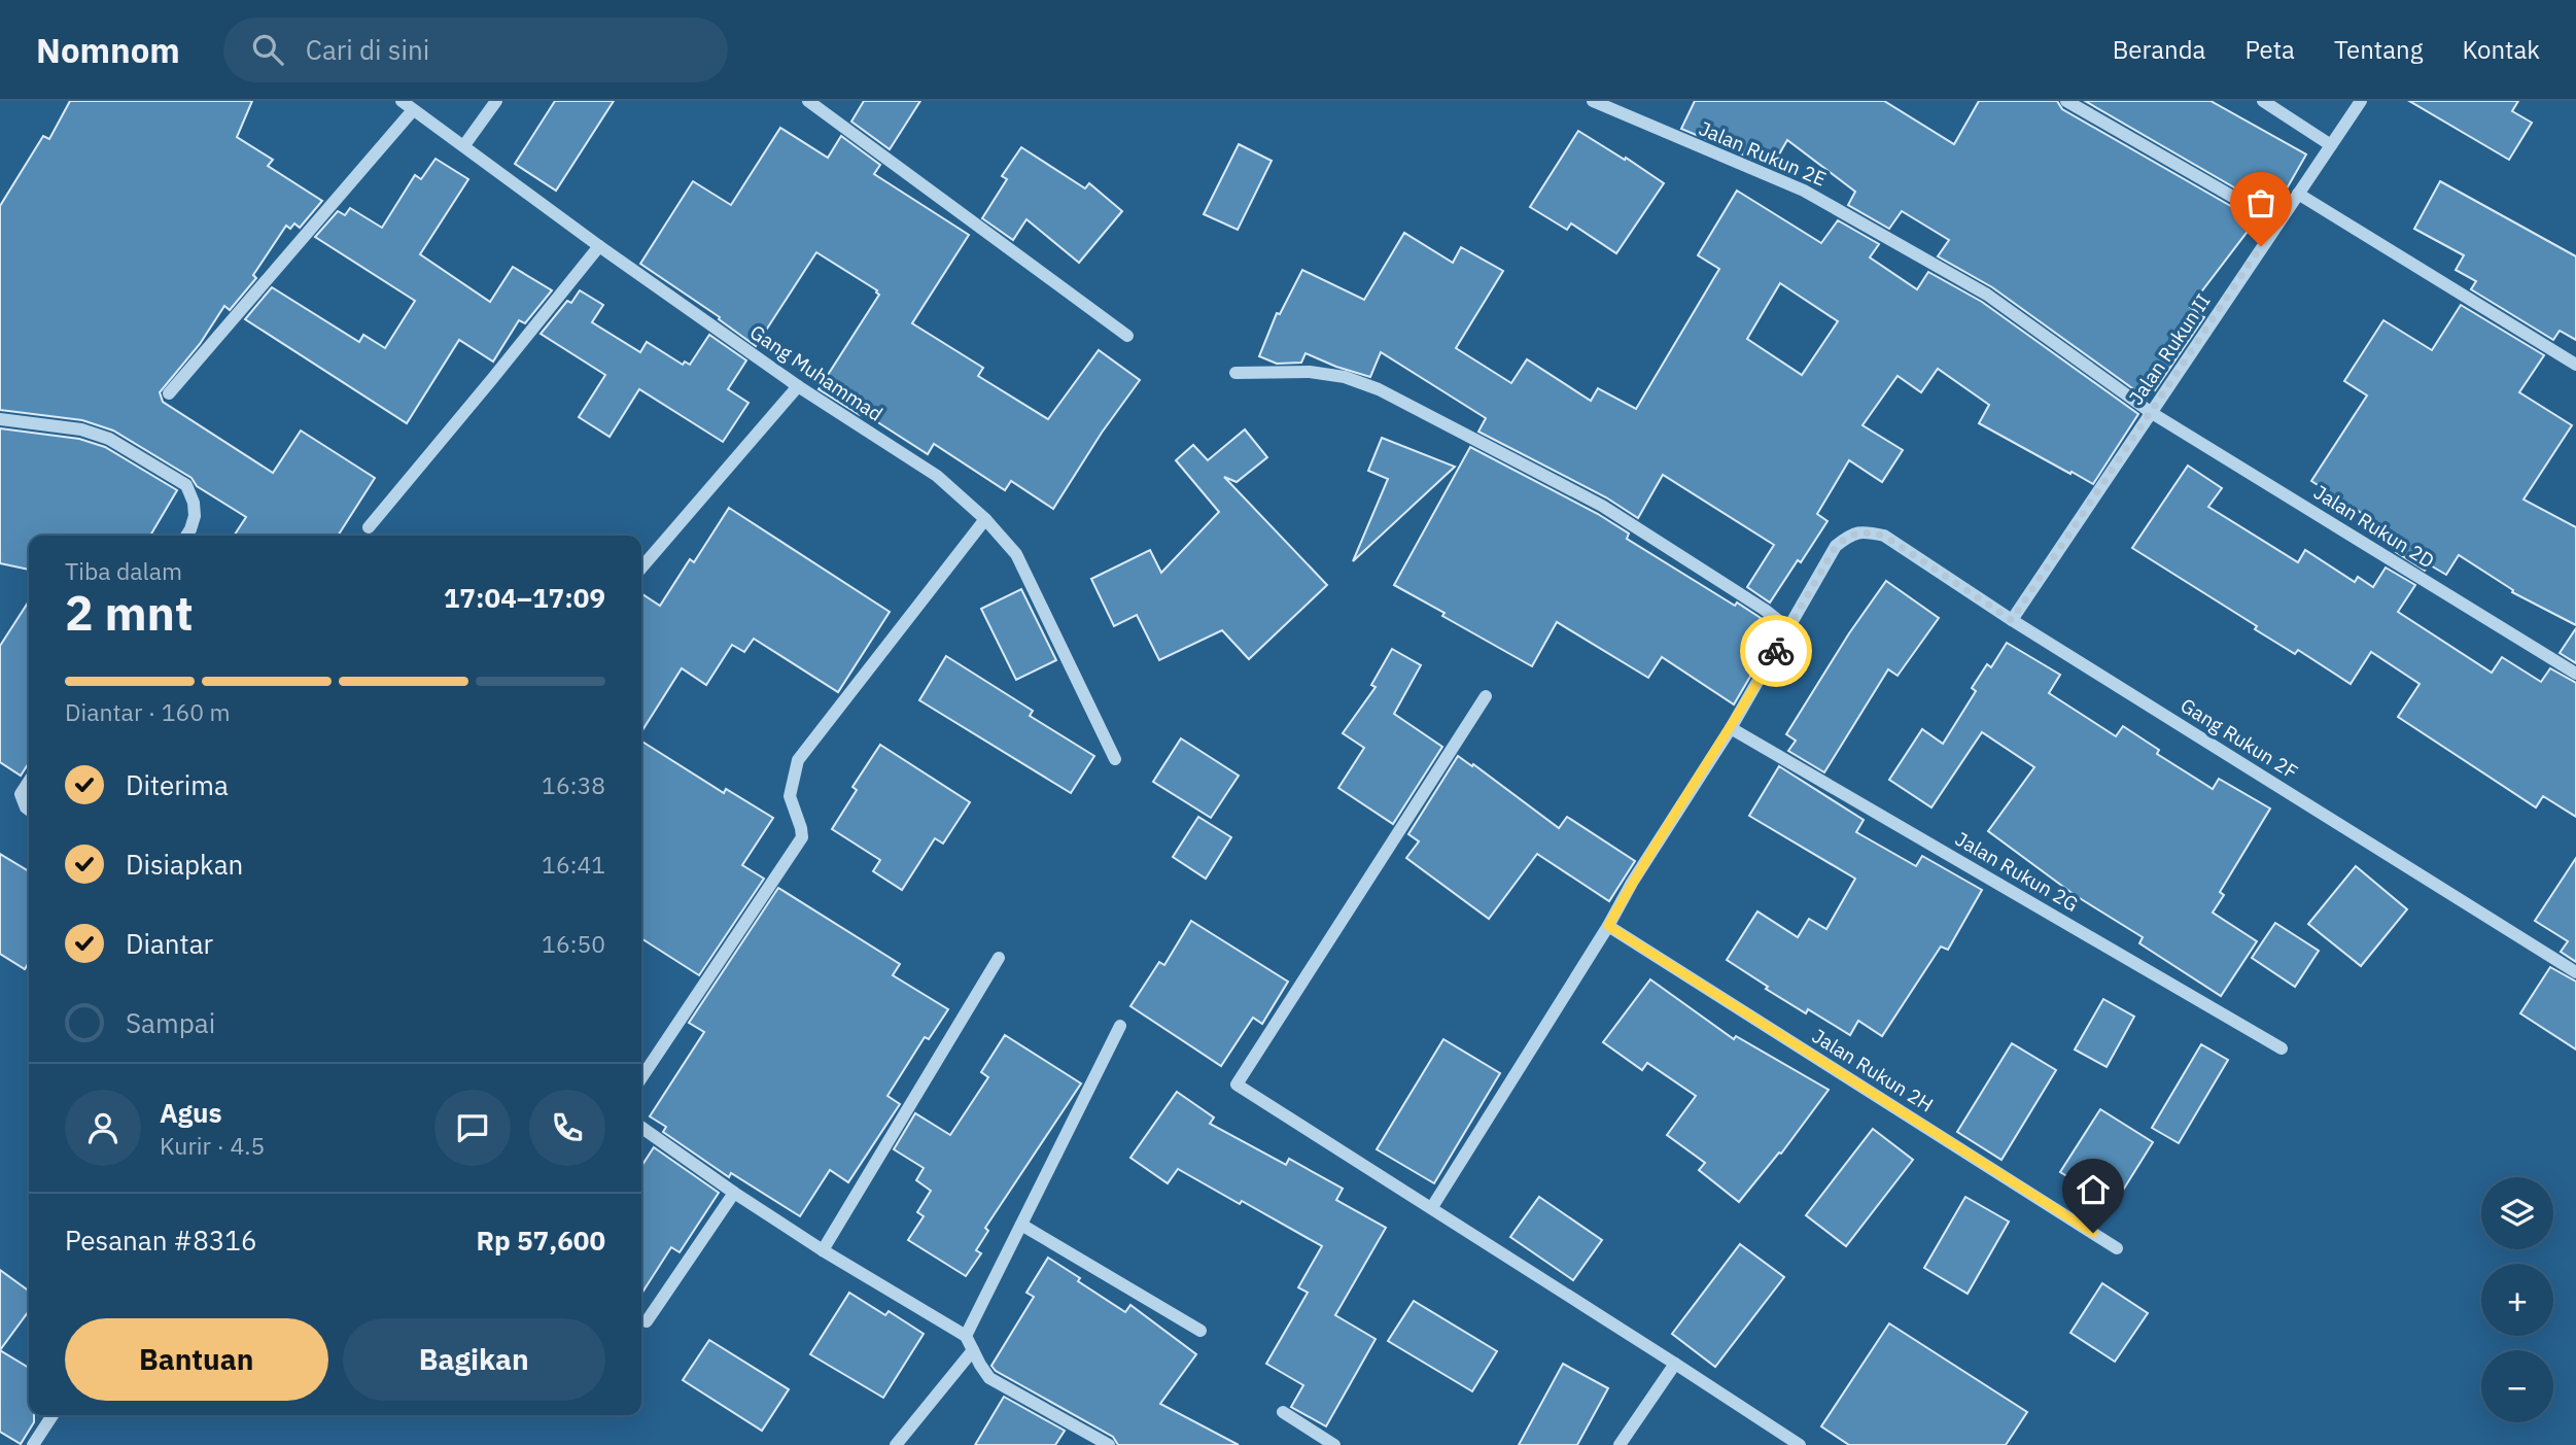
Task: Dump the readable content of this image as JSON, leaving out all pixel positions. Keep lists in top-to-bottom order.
{
  "streets": {
    "street": [
      "Jalan Rukun 2E",
      "Jalan Rukun II",
      "Gang Muhammad",
      "Jalan Rukun 2D",
      "Gang Rukun 2F",
      "Jalan Rukun 2G",
      "Jalan Rukun 2H"
    ]
  },
  "crossings": [
    ["Jalan Rukun 2E", "Jalan Rukun II"],
    ["Jalan Rukun 2E", "Jalan Rukun 2D"],
    ["Jalan Rukun II", "Jalan Rukun 2D"],
    ["Jalan Rukun II", "Gang Rukun 2F"]
  ],
  "page": {
    "header": "Nomnom",
    "search": "Cari di sini",
    "nav": [
      "Beranda",
      "Peta",
      "Tentang",
      "Kontak"
    ],
    "heading": ["2 mnt", "Tiba dalam", "17:04–17:09"],
    "panel": [
      "Agus",
      "Kurir · 4.5",
      "Pesanan #8316",
      "Rp 57,600"
    ],
    "bar": "Diantar · 160 m",
    "list": [
      ["Diterima", "16:38"],
      ["Disiapkan", "16:41"],
      ["Diantar", "16:50"],
      "Sampai"
    ],
    "map_buttons": ["+", "−"],
    "buttons": ["Bantuan", "Bagikan"]
  }
}
